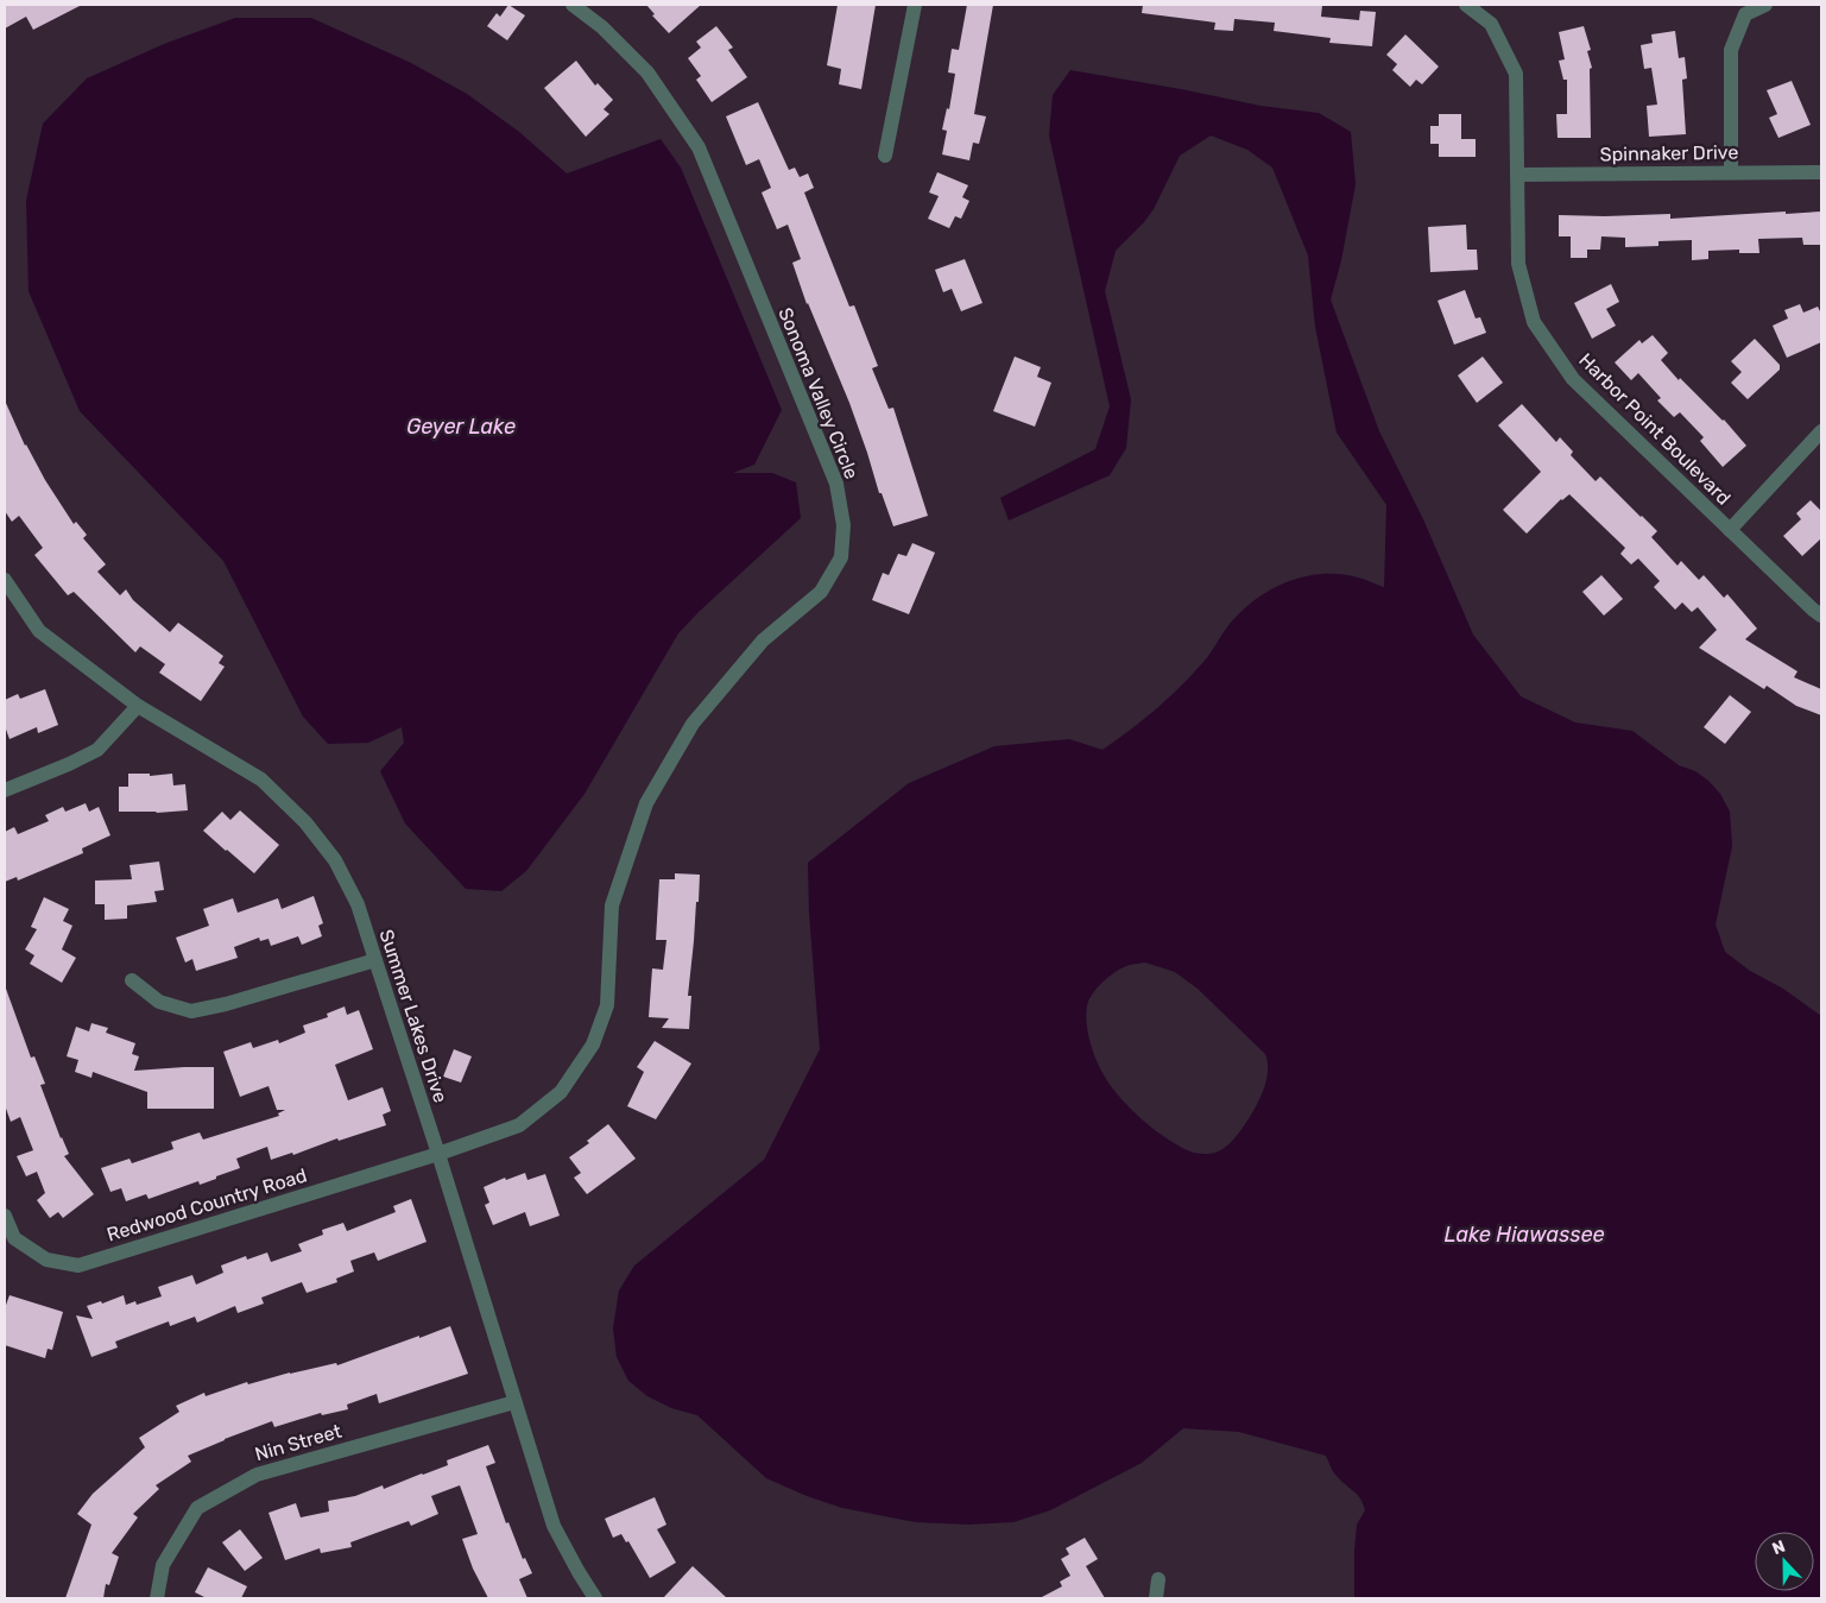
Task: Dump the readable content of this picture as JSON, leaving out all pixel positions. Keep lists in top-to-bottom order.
{
  "streets": {
    "street": [
      "Spinnaker Drive",
      "Sonoma Valley Circle",
      "Harbor Point Boulevard",
      "Summer Lakes Drive",
      "Redwood Country Road",
      "Nin Street"
    ]
  },
  "crossings": [
    ["Spinnaker Drive", "Harbor Point Boulevard"],
    ["Sonoma Valley Circle", "Summer Lakes Drive"],
    ["Sonoma Valley Circle", "Redwood Country Road"],
    ["Summer Lakes Drive", "Redwood Country Road"],
    ["Summer Lakes Drive", "Nin Street"]
  ],
  "water": ["Geyer Lake", "Lake Hiawassee"],
  "north": "top"
}
